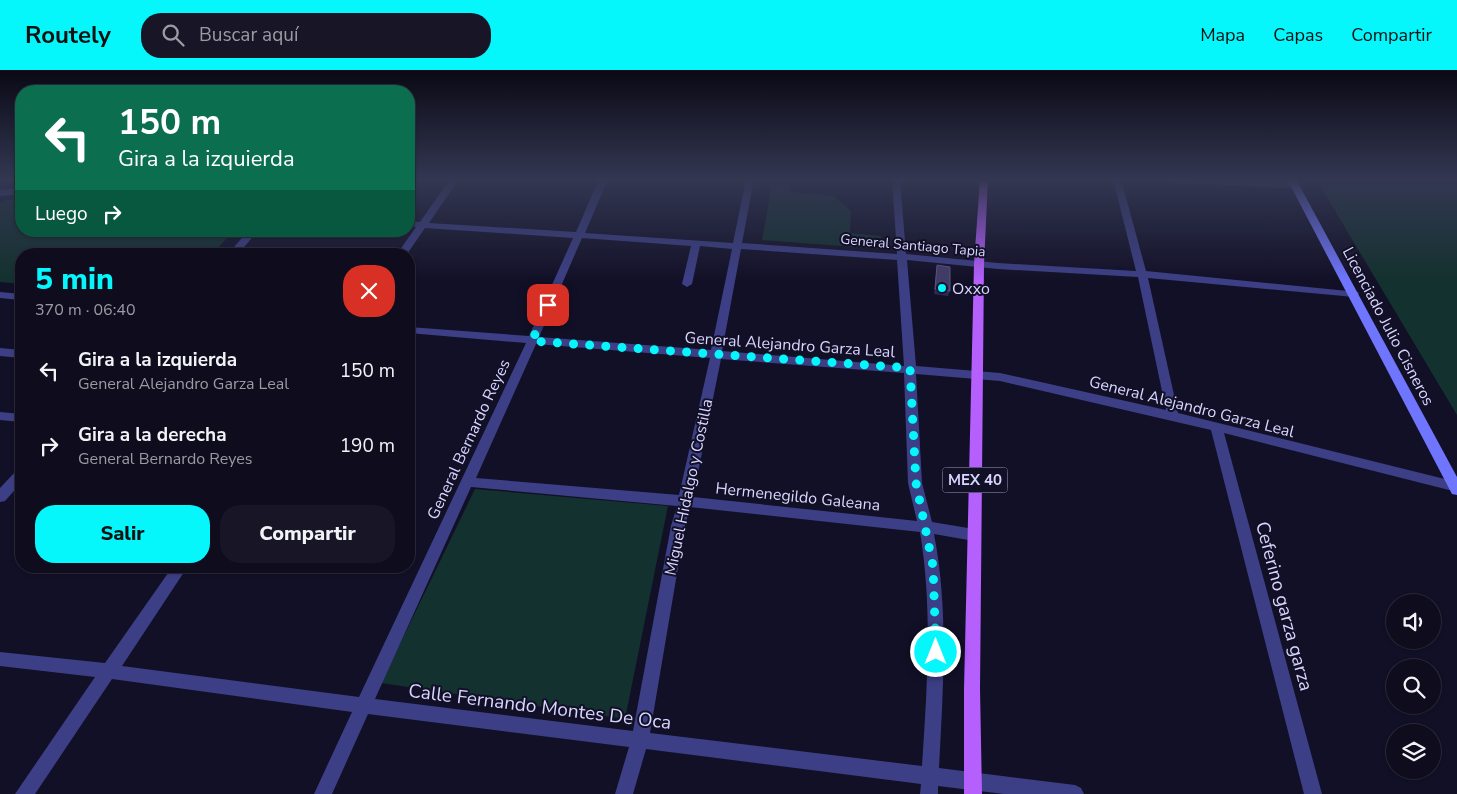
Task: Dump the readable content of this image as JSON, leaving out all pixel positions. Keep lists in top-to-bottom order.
{
  "streets": {
    "main road": ["MEX 40"],
    "street": [
      "General Santiago Tapia",
      "Licenciado Julio Cisneros",
      "General Alejandro Garza Leal",
      "General Bernardo Reyes",
      "Miguel Hidalgo y Costilla",
      "Hermenegildo Galeana",
      "Ceferino garza garza",
      "Calle Fernando Montes De Oca"
    ]
  },
  "crossings": [
    ["General Santiago Tapia", "Licenciado Julio Cisneros"],
    ["General Santiago Tapia", "General Bernardo Reyes"],
    ["General Santiago Tapia", "MEX 40"],
    ["General Santiago Tapia", "Miguel Hidalgo y Costilla"],
    ["Licenciado Julio Cisneros", "General Alejandro Garza Leal"],
    ["General Alejandro Garza Leal", "General Bernardo Reyes"],
    ["General Alejandro Garza Leal", "MEX 40"],
    ["General Alejandro Garza Leal", "Miguel Hidalgo y Costilla"],
    ["General Alejandro Garza Leal", "Ceferino garza garza"],
    ["General Bernardo Reyes", "Hermenegildo Galeana"],
    ["General Bernardo Reyes", "Calle Fernando Montes De Oca"],
    ["MEX 40", "Hermenegildo Galeana"],
    ["MEX 40", "Calle Fernando Montes De Oca"],
    ["Miguel Hidalgo y Costilla", "Hermenegildo Galeana"],
    ["Miguel Hidalgo y Costilla", "Calle Fernando Montes De Oca"]
  ],
  "places": ["Oxxo"],
  "page": {
    "header": "Routely",
    "search": "Buscar aquí",
    "nav": ["Mapa", "Capas", "Compartir"],
    "turn": ["150 m", "Gira a la izquierda"],
    "then": "Luego",
    "heading": ["5 min", "370 m · 06:40"],
    "list": [
      {
        "name": "Gira a la izquierda",
        "note": "General Alejandro Garza Leal",
        "value": "150 m"
      },
      {
        "name": "Gira a la derecha",
        "note": "General Bernardo Reyes",
        "value": "190 m"
      }
    ],
    "buttons": ["Salir", "Compartir"]
  }
}
